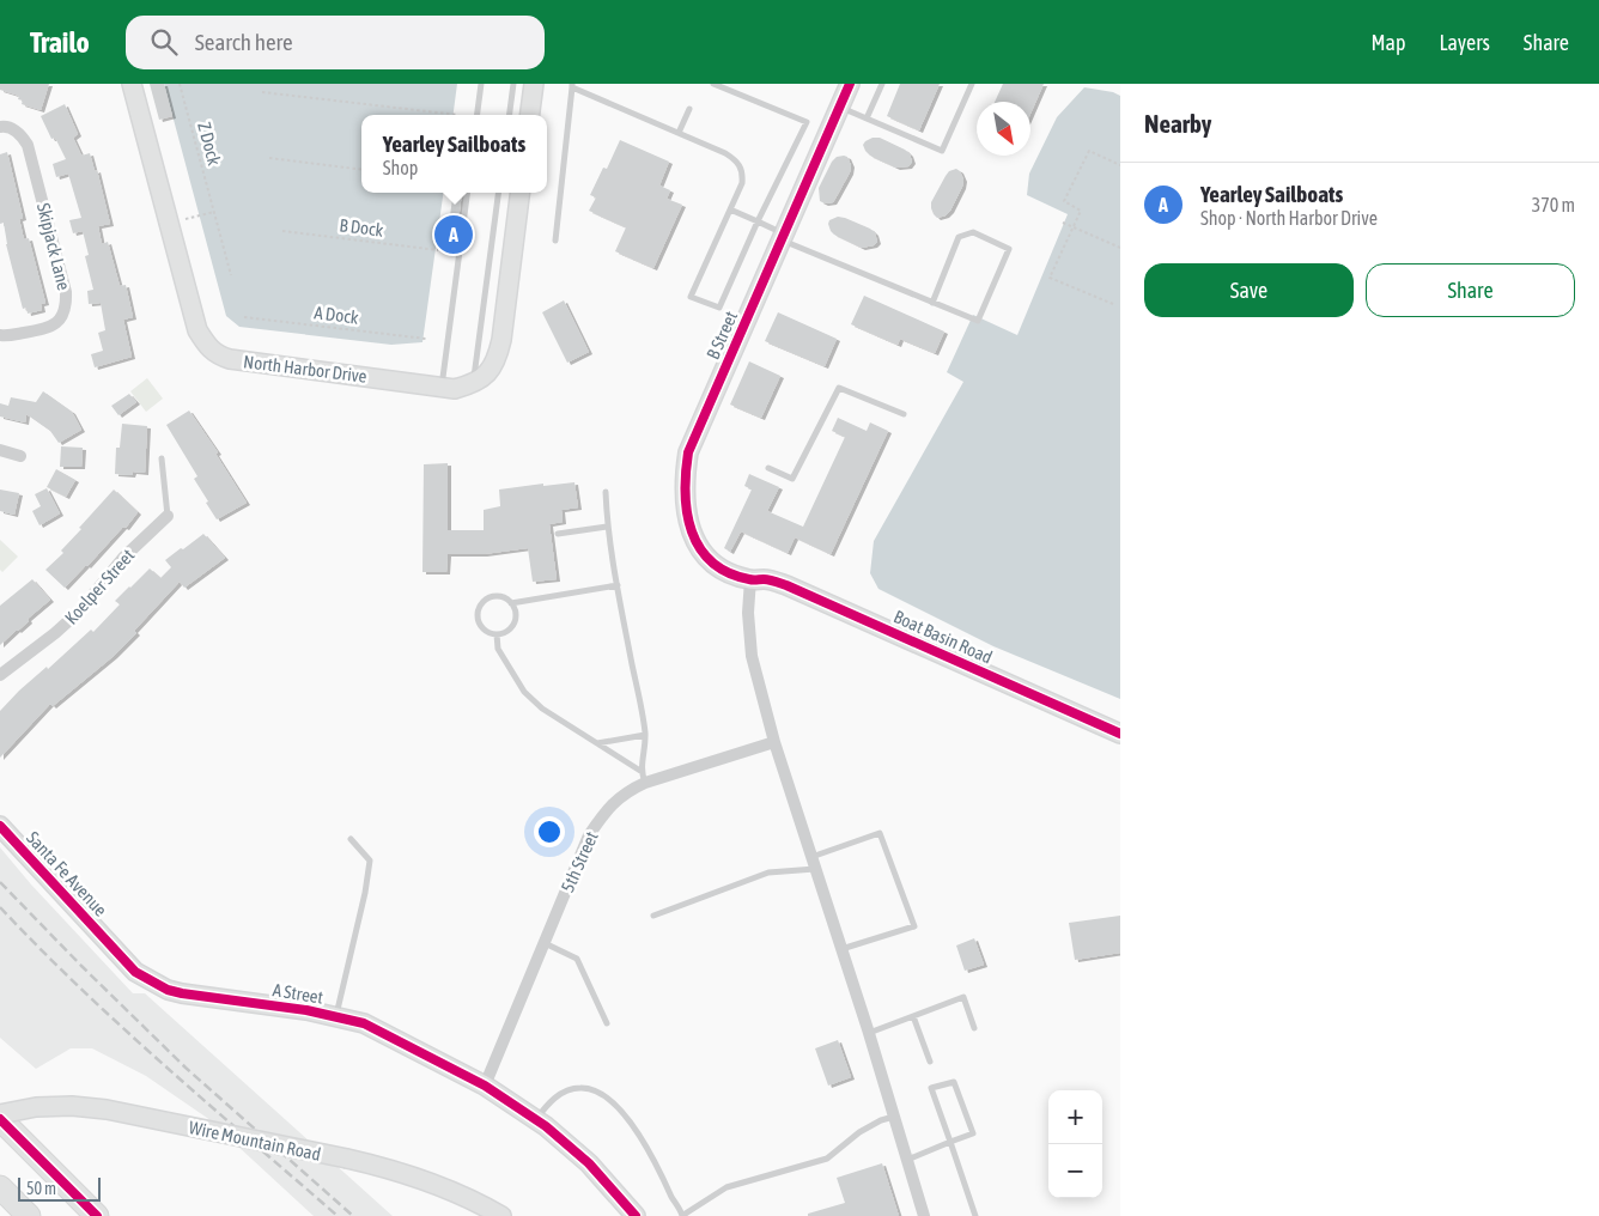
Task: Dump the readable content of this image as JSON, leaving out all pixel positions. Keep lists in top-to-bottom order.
{
  "streets": {
    "street": [
      "Skipjack Lane",
      "B Street",
      "North Harbor Drive",
      "Koelper Street",
      "Boat Basin Road",
      "5th Street",
      "Santa Fe Avenue",
      "A Street",
      "Wire Mountain Road"
    ],
    "path": ["Z Dock", "B Dock", "A Dock"]
  },
  "crossings": [
    ["B Street", "Boat Basin Road"],
    ["5th Street", "A Street"],
    ["Santa Fe Avenue", "A Street"]
  ],
  "scale_bar": "50 m",
  "north": "bottom right",
  "page": {
    "header": "Trailo",
    "search": "Search here",
    "nav": ["Map", "Layers", "Share"],
    "heading": "Nearby",
    "popup": ["Yearley Sailboats", "Shop"],
    "list": [
      {
        "mark": "A",
        "name": "Yearley Sailboats",
        "note": "Shop · North Harbor Drive",
        "value": "370 m"
      }
    ],
    "pins": "A",
    "buttons": ["Save", "Share"],
    "map_buttons": ["+", "−"],
    "scale": "50 m"
  }
}
